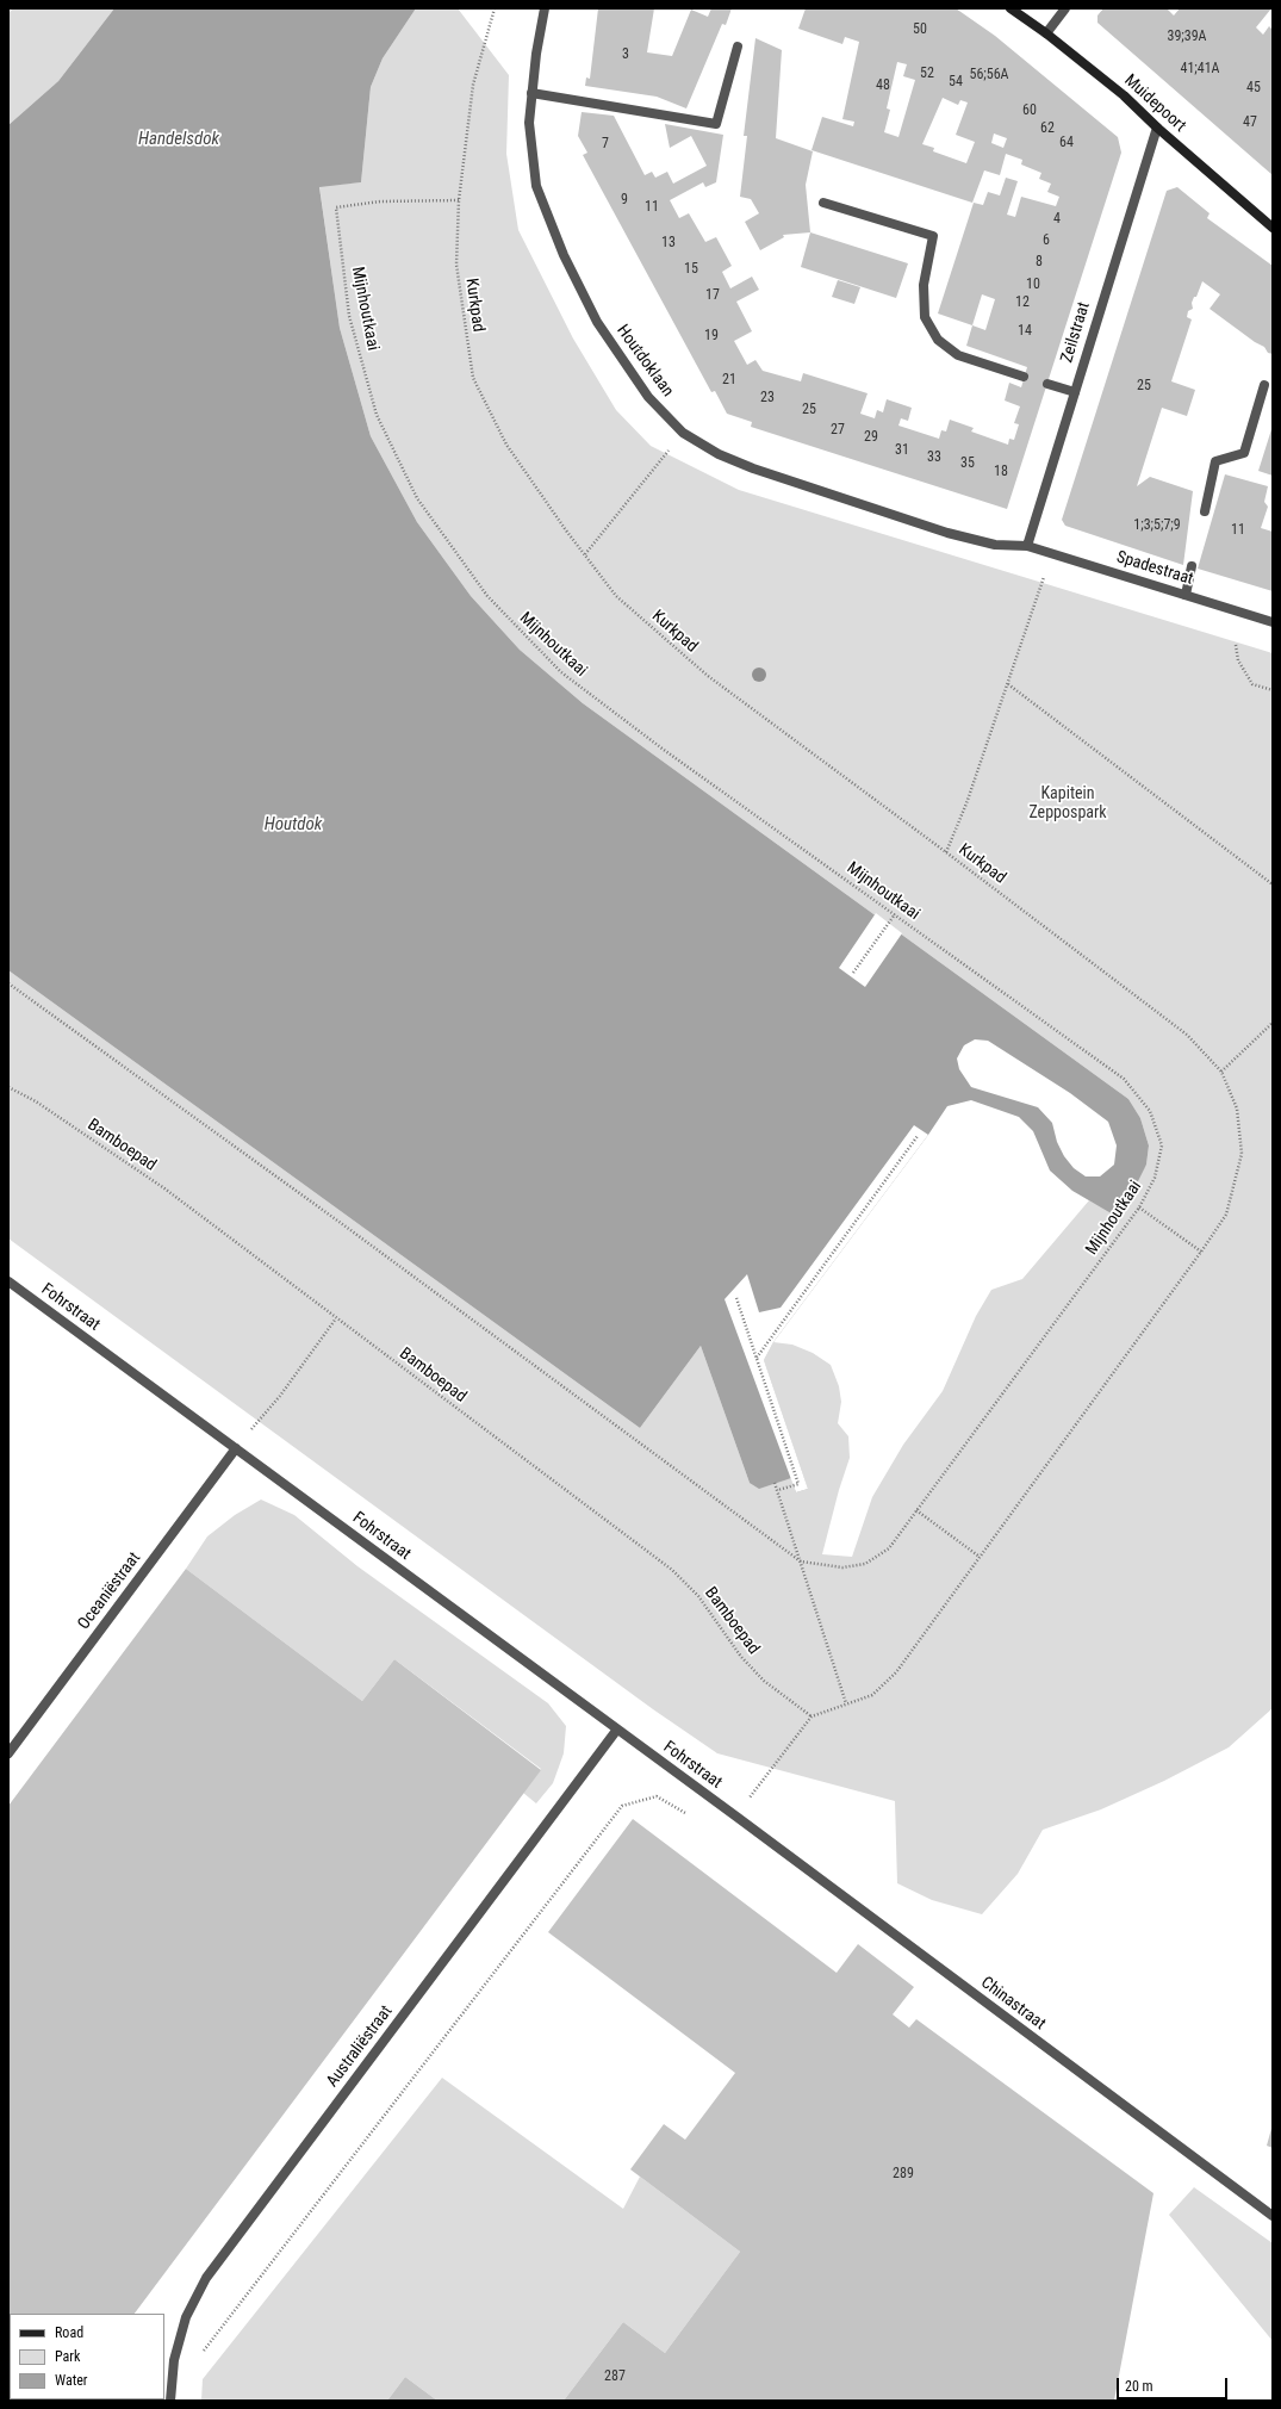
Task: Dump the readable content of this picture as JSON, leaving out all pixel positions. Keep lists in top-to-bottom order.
{
  "streets": {
    "street": [
      "Muidepoort",
      "Zeilstraat",
      "Houtdoklaan",
      "Spadestraat",
      "Fohrstraat",
      "Oceaniëstraat",
      "Chinastraat",
      "Australiëstraat"
    ],
    "path": ["Kurkpad", "Mijnhoutkaai", "Bamboepad"]
  },
  "crossings": [
    ["Muidepoort", "Zeilstraat"],
    ["Kurkpad", "Mijnhoutkaai"],
    ["Zeilstraat", "Houtdoklaan"],
    ["Zeilstraat", "Spadestraat"],
    ["Houtdoklaan", "Spadestraat"],
    ["Fohrstraat", "Oceaniëstraat"],
    ["Fohrstraat", "Chinastraat"],
    ["Fohrstraat", "Australiëstraat"]
  ],
  "water": ["Handelsdok", "Houtdok"],
  "parks": ["Kapitein Zeppospark"],
  "house_numbers": [
    "50",
    "39;39A",
    "3",
    "41;41A",
    "52",
    "56;56A",
    "54",
    "48",
    "45",
    "60",
    "47",
    "62",
    "64",
    "7",
    "9",
    "11",
    "4",
    "6",
    "13",
    "8",
    "15",
    "10",
    "17",
    "12",
    "14",
    "19",
    "21",
    "25",
    "23",
    "25",
    "27",
    "29",
    "31",
    "33",
    "35",
    "18",
    "1;3;5;7;9",
    "11",
    "289",
    "287"
  ],
  "legend": ["Road", "Park", "Water"],
  "scale_bar": "20 m"
}
